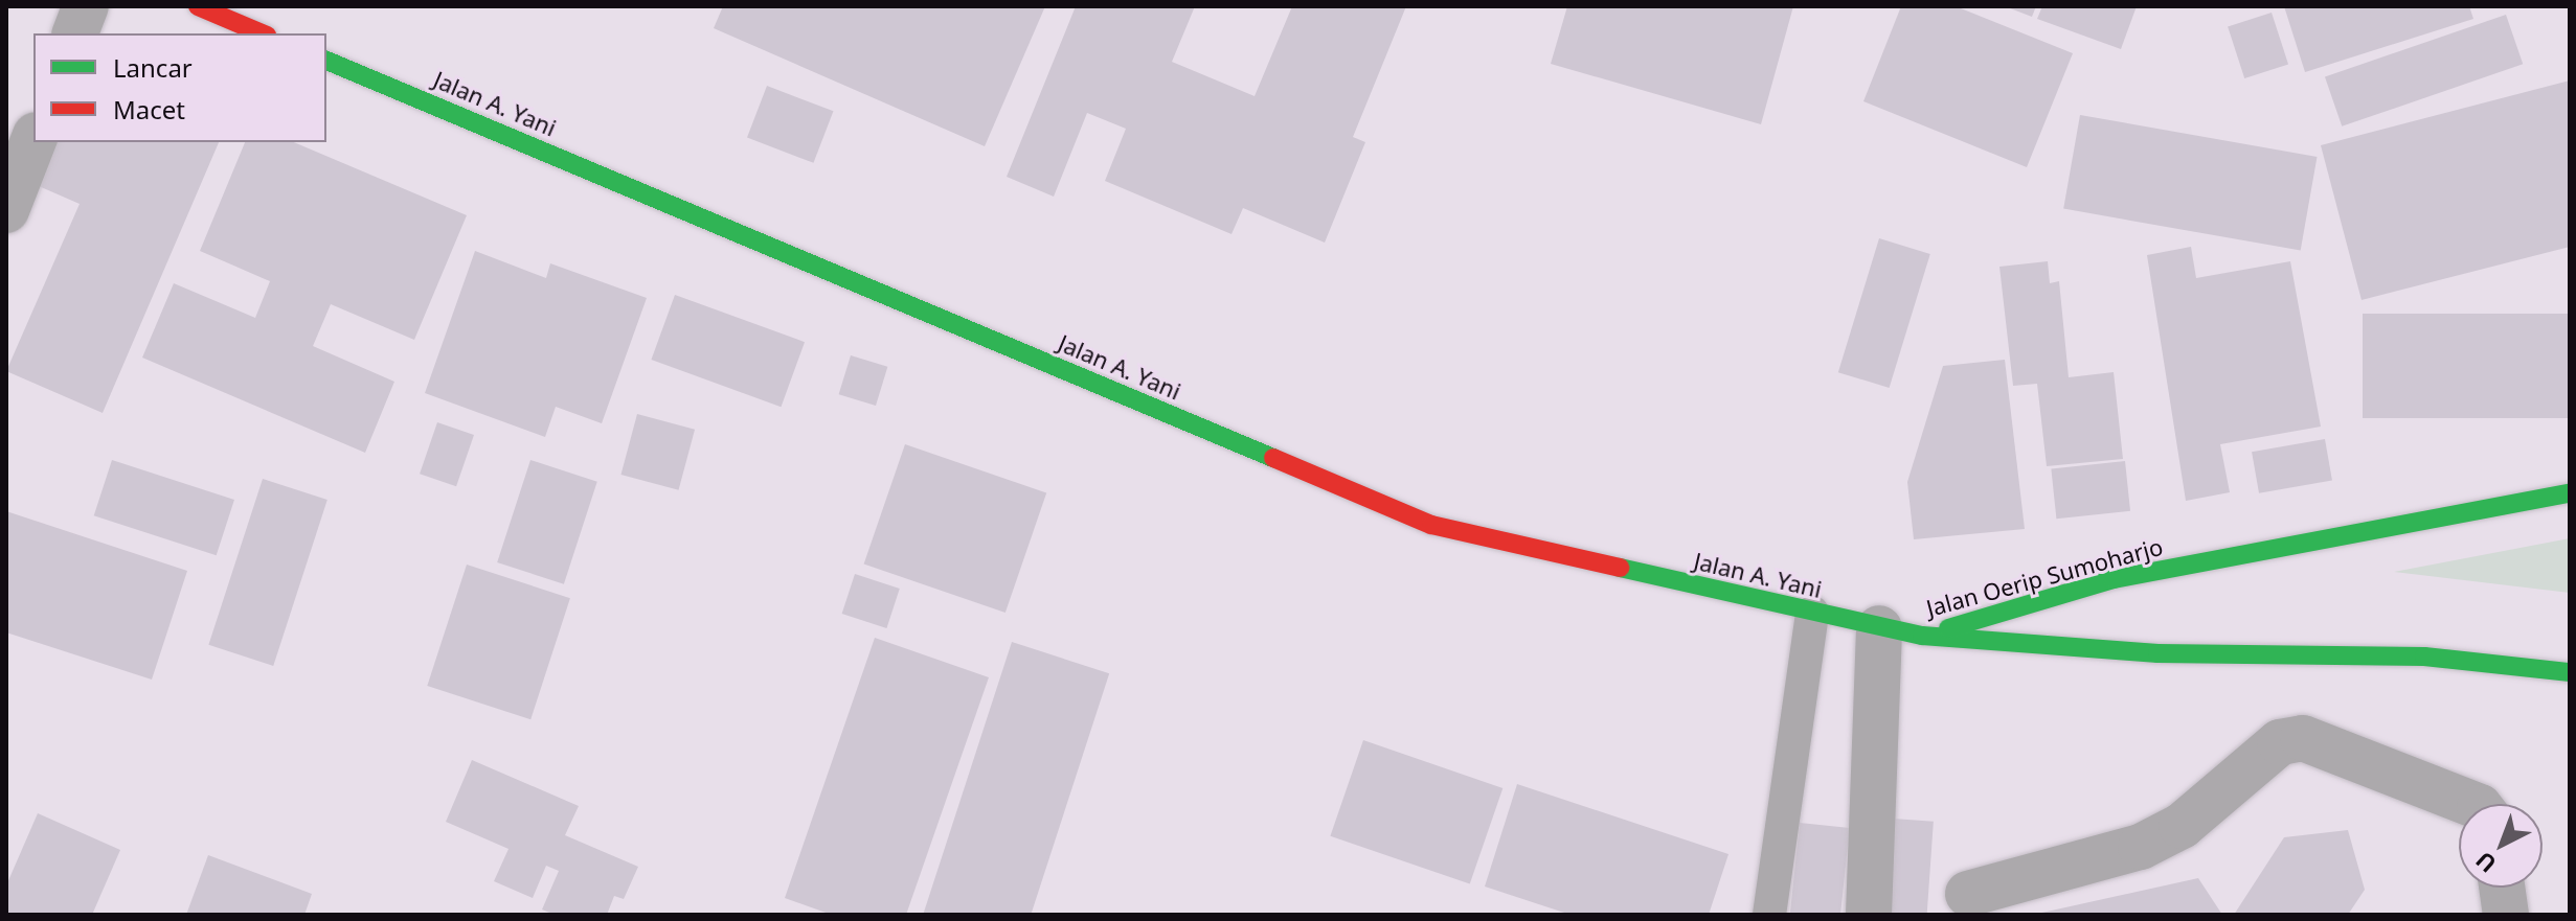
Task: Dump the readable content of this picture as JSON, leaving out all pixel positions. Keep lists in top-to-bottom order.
{
  "streets": {
    "highway": ["Jalan A. Yani", "Jalan Oerip Sumoharjo"]
  },
  "crossings": [
    ["Jalan A. Yani", "Jalan Oerip Sumoharjo"]
  ],
  "legend": ["Lancar", "Macet"],
  "north": "bottom left"
}
